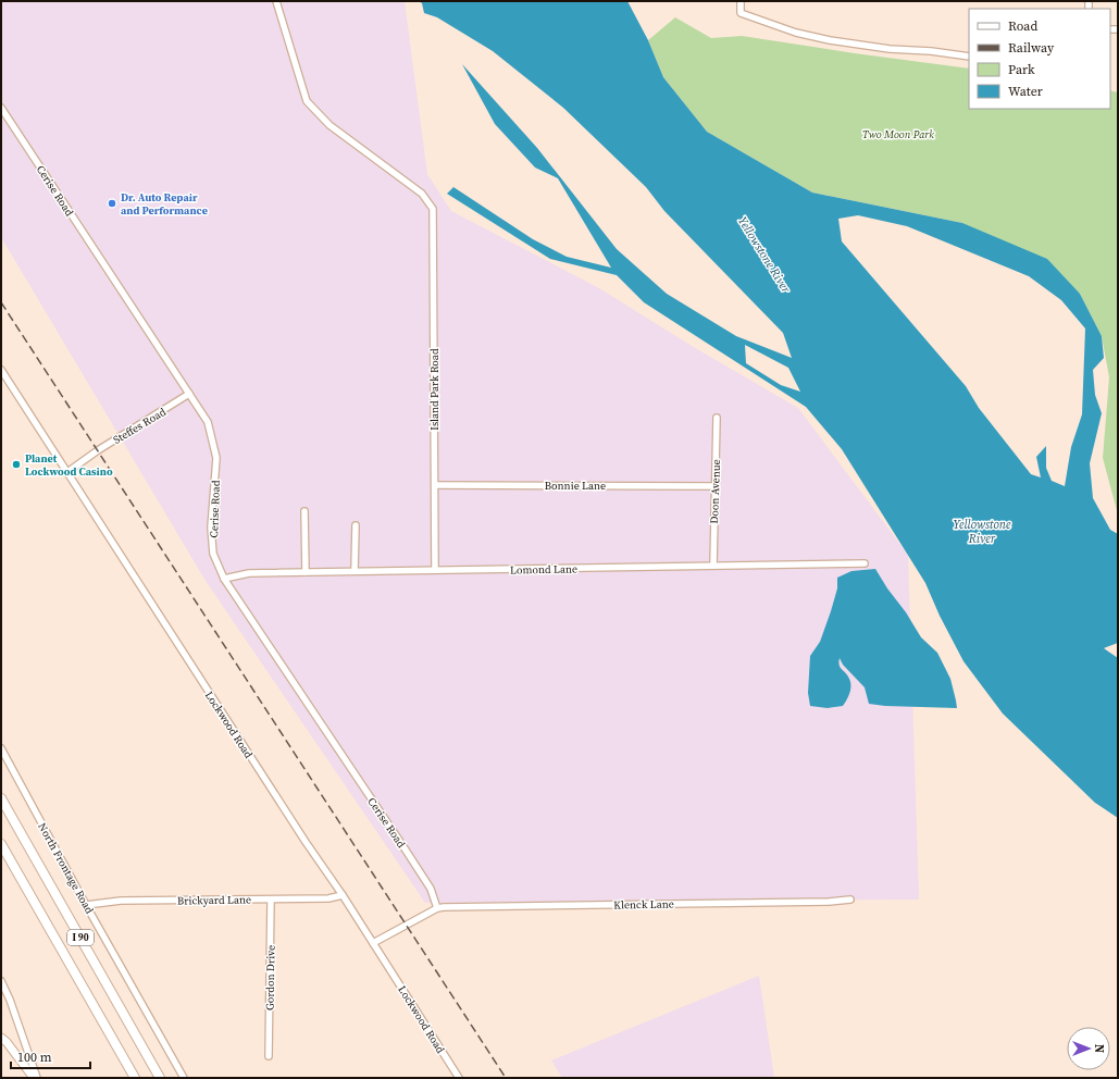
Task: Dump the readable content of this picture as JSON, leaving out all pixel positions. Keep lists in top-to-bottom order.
{
  "streets": {
    "highway": ["I 90"],
    "street": [
      "Cerise Road",
      "Island Park Road",
      "Steffes Road",
      "Bonnie Lane",
      "Doon Avenue",
      "Lomond Lane",
      "Lockwood Road",
      "North Frontage Road",
      "Brickyard Lane",
      "Klenck Lane",
      "Gordon Drive"
    ]
  },
  "crossings": [
    ["Cerise Road", "Steffes Road"],
    ["Cerise Road", "Lomond Lane"],
    ["Cerise Road", "Klenck Lane"],
    ["Island Park Road", "Bonnie Lane"],
    ["Island Park Road", "Lomond Lane"],
    ["Steffes Road", "Lockwood Road"],
    ["Bonnie Lane", "Doon Avenue"],
    ["Doon Avenue", "Lomond Lane"],
    ["Lockwood Road", "Brickyard Lane"],
    ["North Frontage Road", "Brickyard Lane"],
    ["Brickyard Lane", "Gordon Drive"]
  ],
  "water": ["Yellowstone River"],
  "parks": ["Two Moon Park"],
  "places": ["Dr. Auto Repair and Performance", "Planet Lockwood Casino"],
  "legend": [
    "Road",
    "Railway",
    "Park",
    "Water"
  ],
  "scale_bar": "100 m",
  "north": "right"
}
